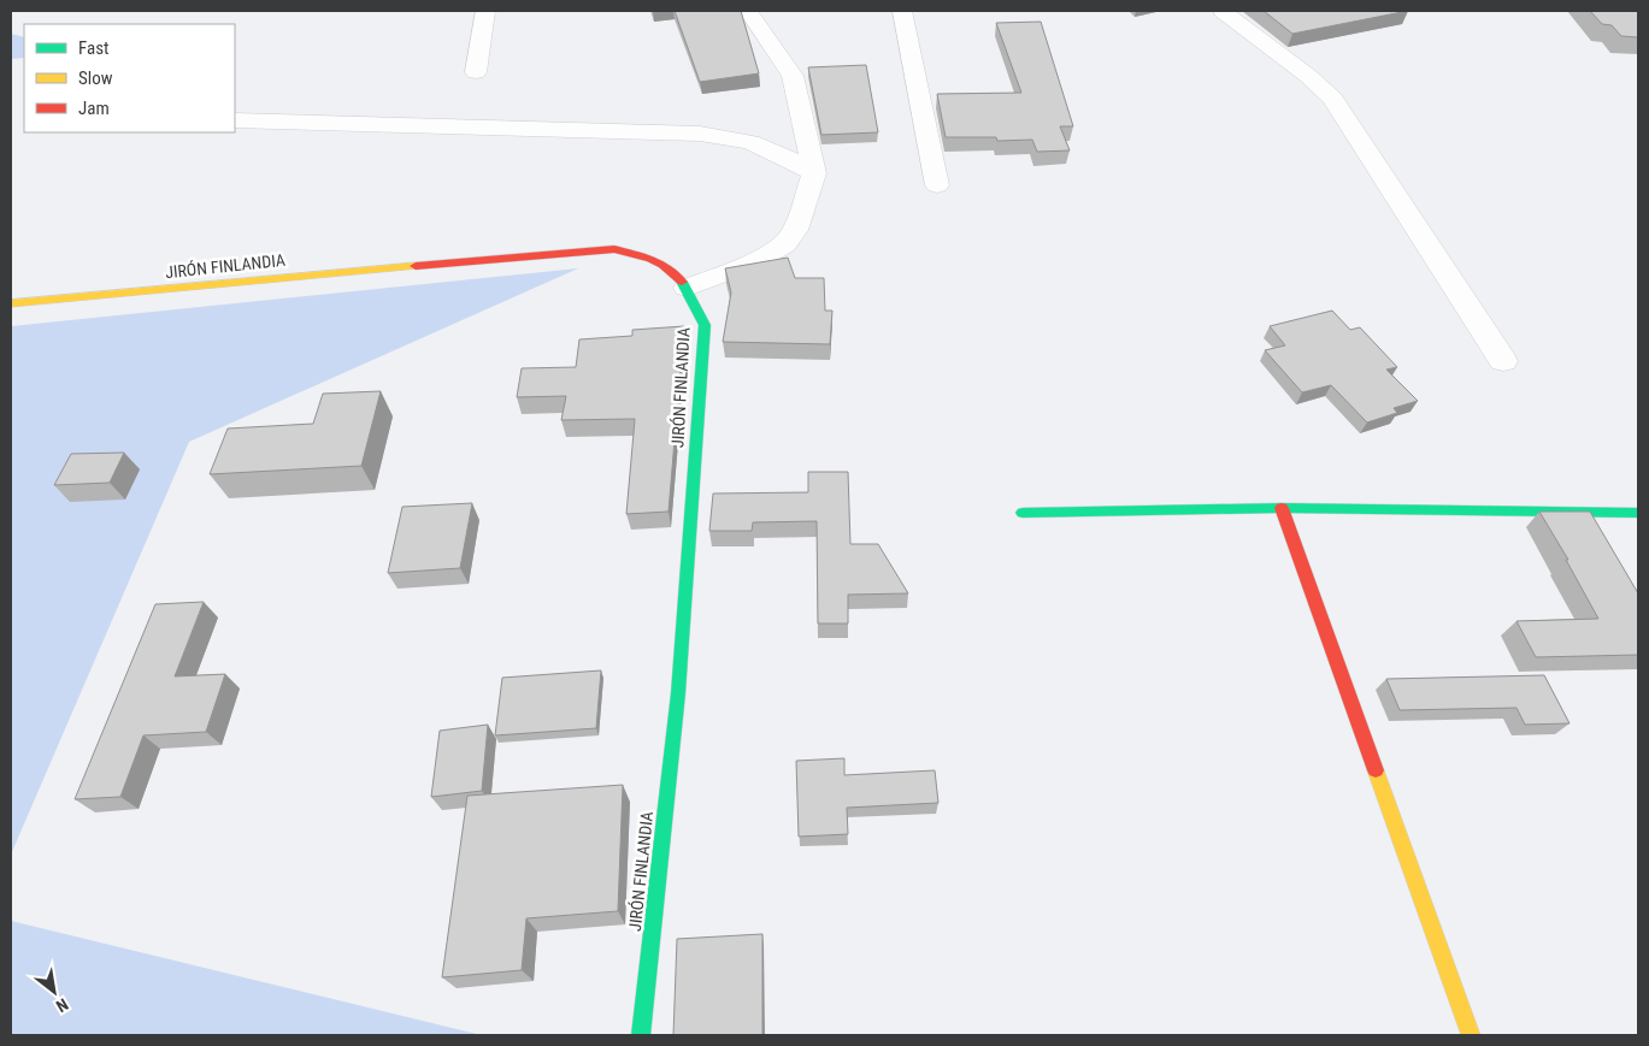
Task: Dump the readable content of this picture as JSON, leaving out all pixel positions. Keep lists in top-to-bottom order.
{
  "streets": {
    "street": ["JIRÓN FINLANDIA"]
  },
  "legend": ["Fast", "Slow", "Jam"],
  "north": "bottom right"
}
